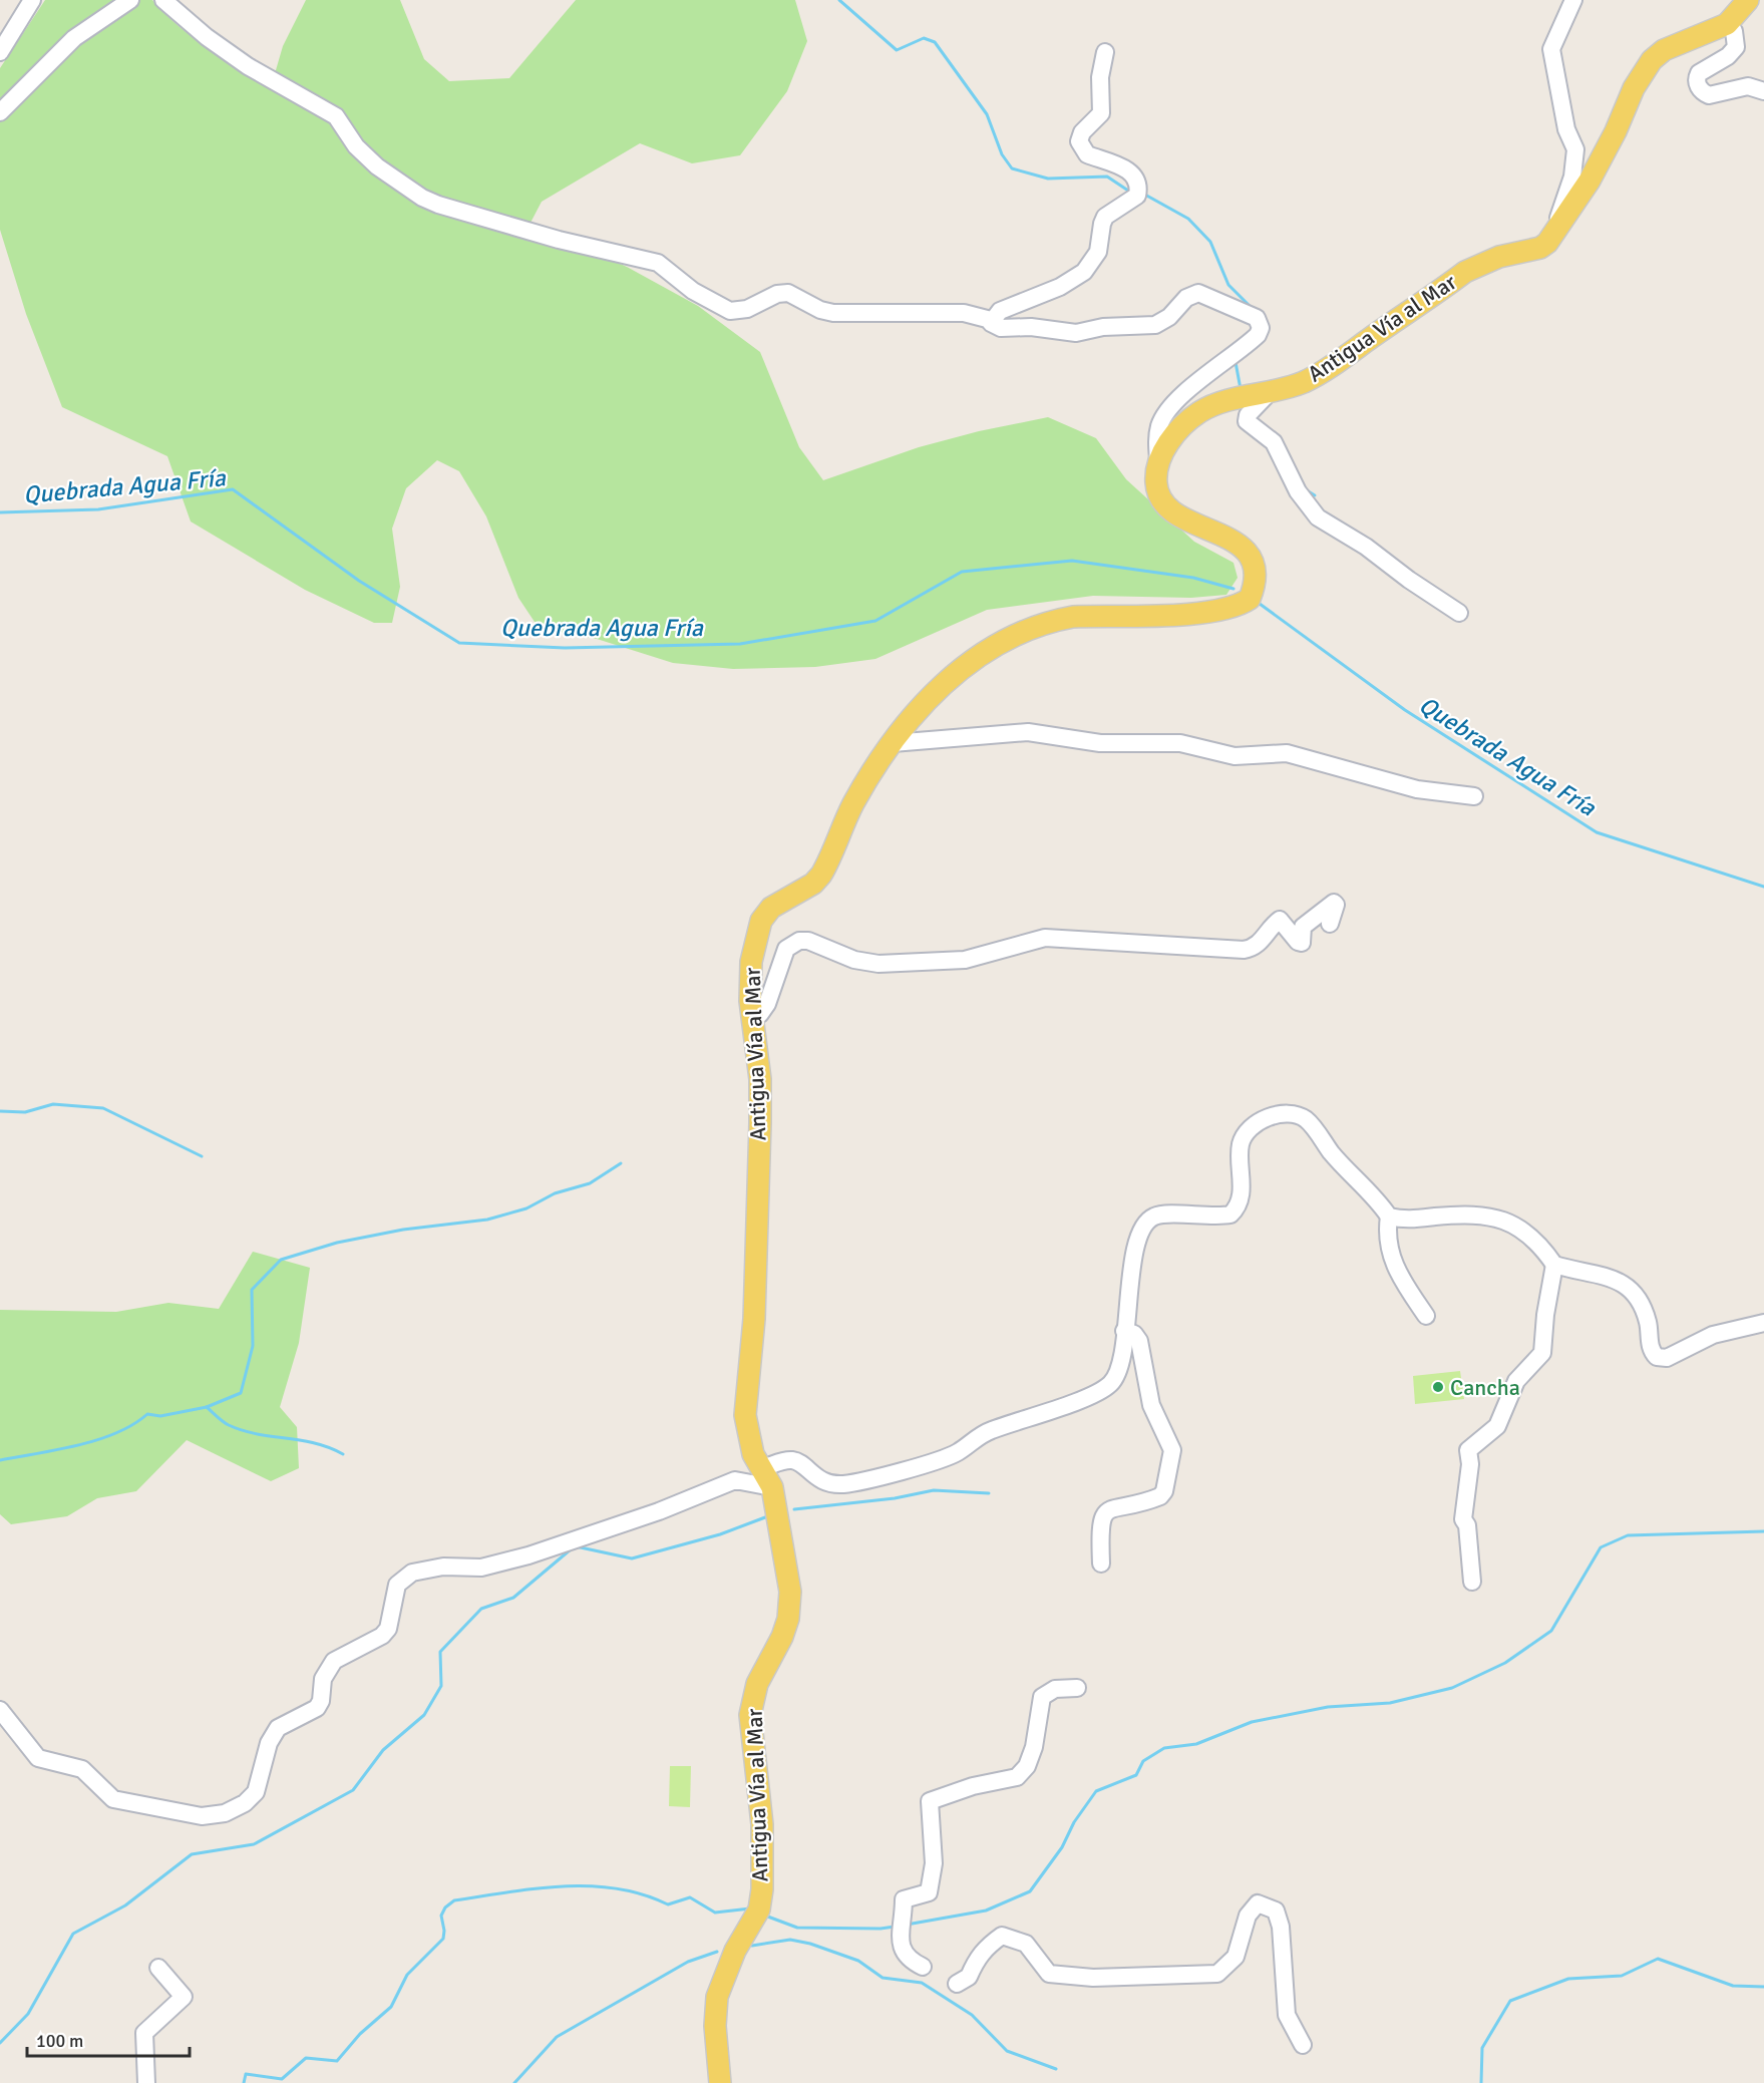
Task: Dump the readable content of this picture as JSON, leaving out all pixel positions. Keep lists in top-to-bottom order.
{
  "streets": {
    "main road": ["Antigua Vía al Mar"]
  },
  "water": ["Quebrada Agua Fría"],
  "places": ["Cancha"],
  "scale_bar": "100 m"
}
